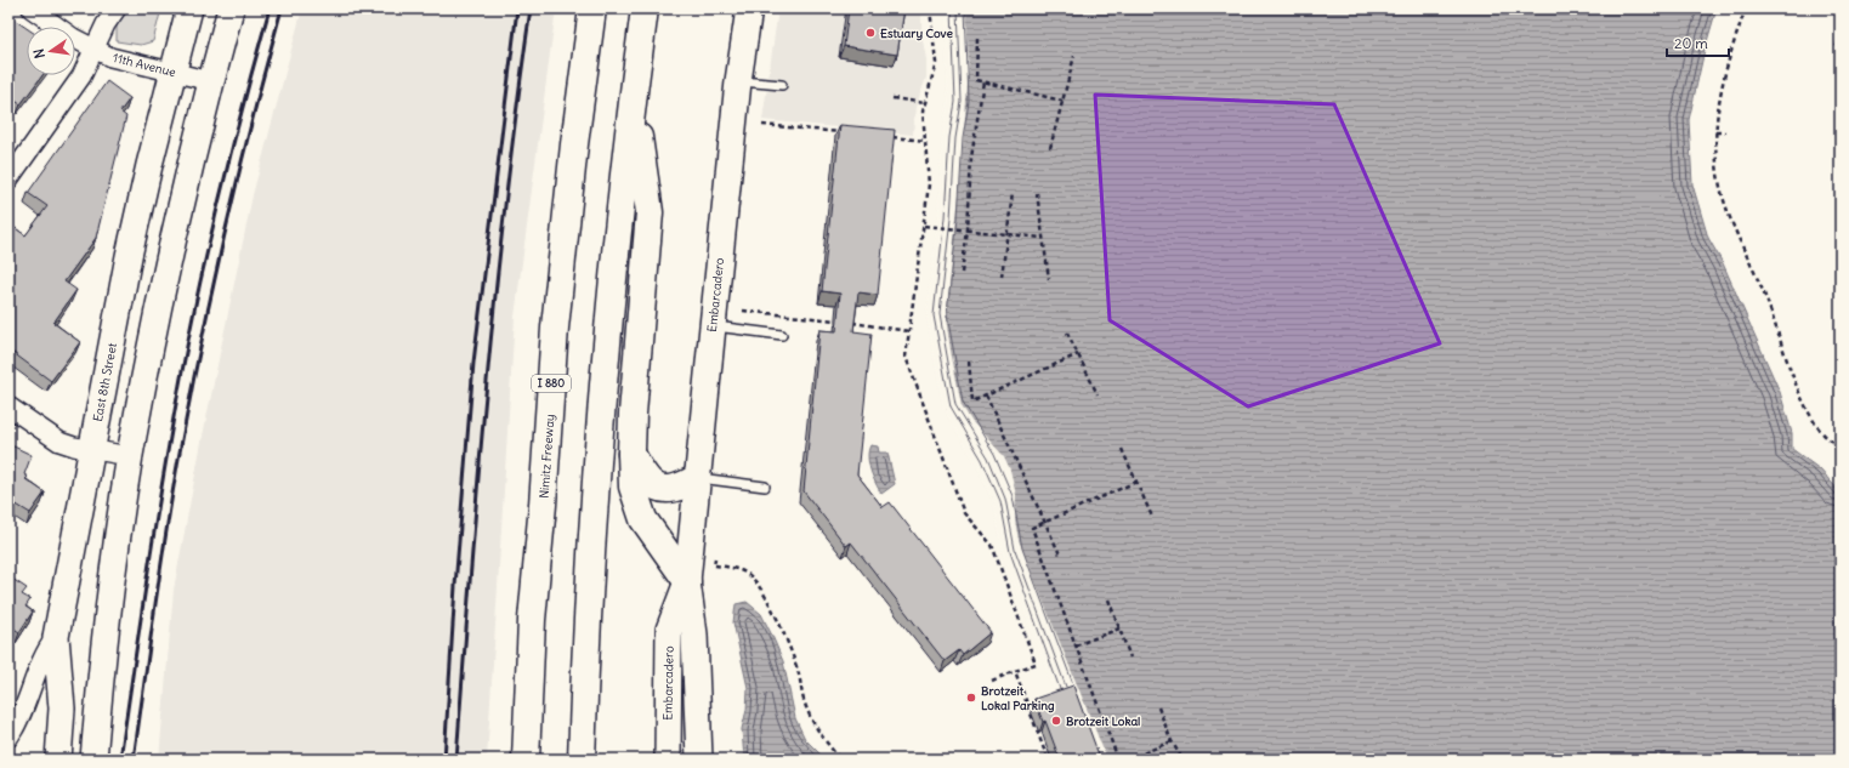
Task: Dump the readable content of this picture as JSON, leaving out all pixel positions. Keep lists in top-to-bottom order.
{
  "streets": {
    "highway": ["I 880", "Nimitz Freeway"],
    "main road": ["Embarcadero", "East 8th Street"],
    "street": ["11th Avenue"]
  },
  "crossings": [
    ["11th Avenue", "East 8th Street"]
  ],
  "places": ["Estuary Cove", "Brotzeit Lokal Parking", "Brotzeit Lokal"],
  "scale_bar": "20 m",
  "north": "left"
}
